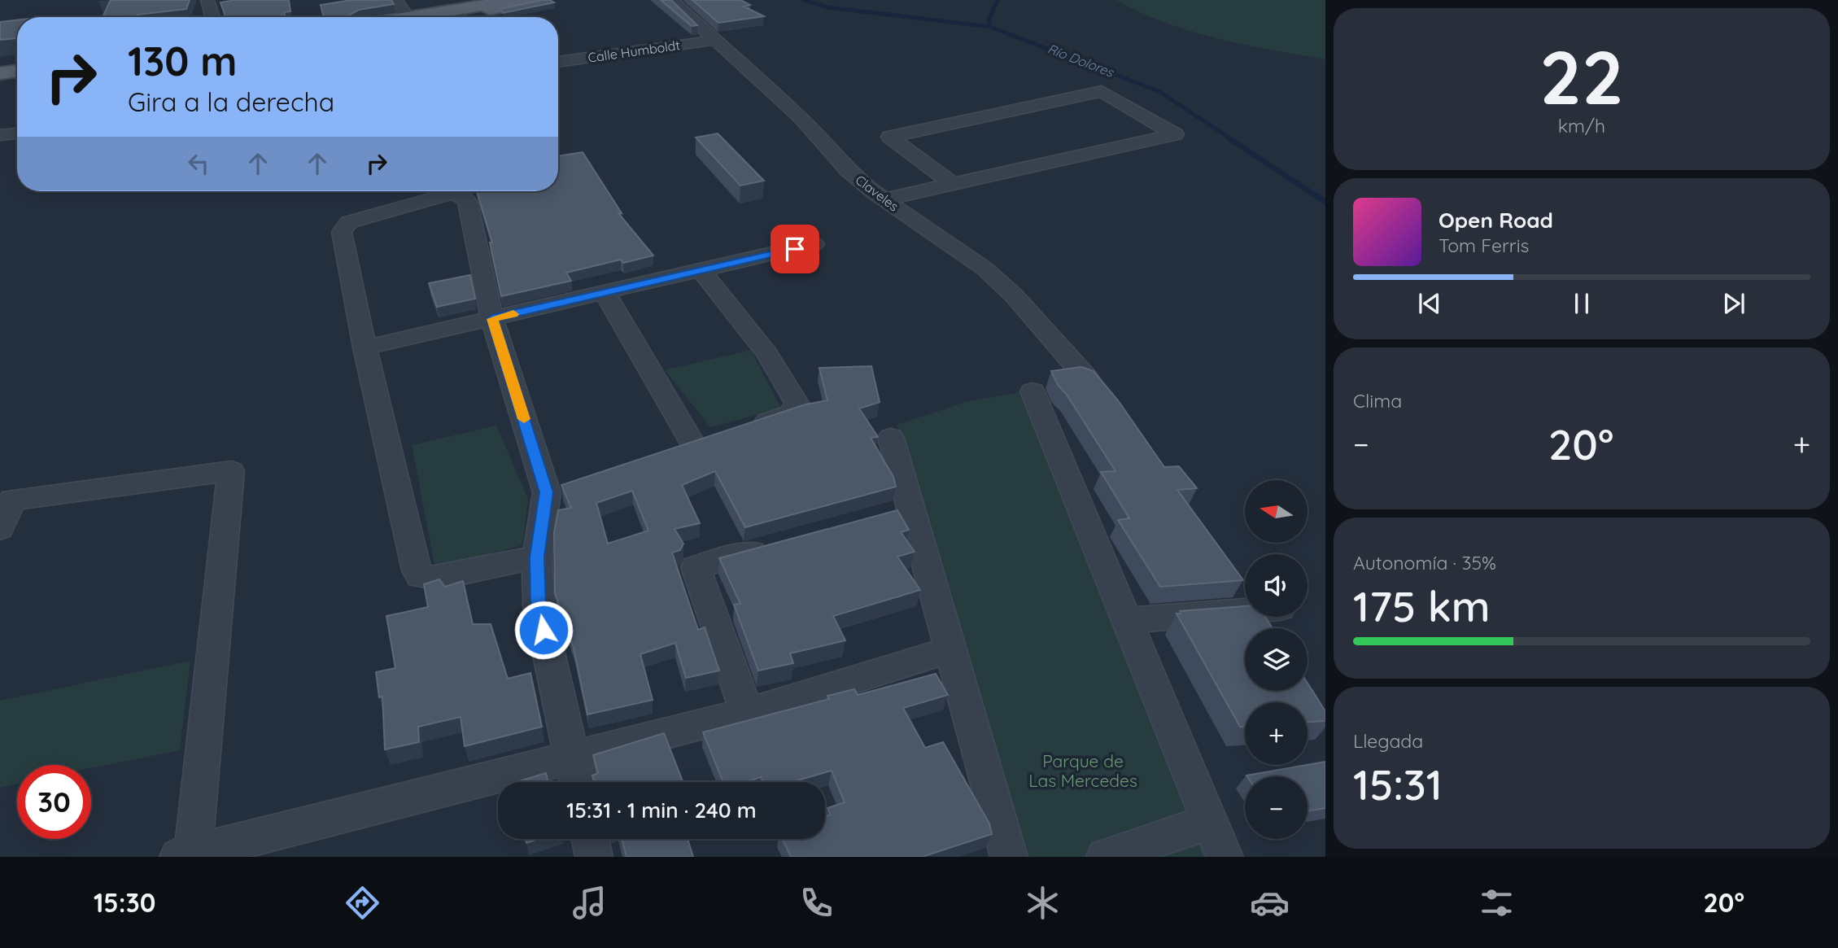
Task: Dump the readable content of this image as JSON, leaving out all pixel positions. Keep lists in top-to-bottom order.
{
  "streets": {
    "street": ["Calle Humboldt", "Claveles"]
  },
  "crossings": [
    ["Calle Humboldt", "Claveles"]
  ],
  "water": ["Río Dolores"],
  "parks": ["Parque de Las Mercedes"],
  "north": "left",
  "page": {
    "tile": [
      ["22", "km/h"],
      "Clima",
      ["Autonomía · 35%", "175 km"],
      ["Llegada", "15:31"]
    ],
    "turn": ["130 m", "Gira a la derecha"],
    "song": ["Open Road", "Tom Ferris"],
    "heat": ["−", "20°", "+"],
    "map_buttons": ["+", "−"],
    "limit": "30",
    "trip": "15:31 · 1 min · 240 m",
    "tabs": ["15:30", "20°"]
  }
}
